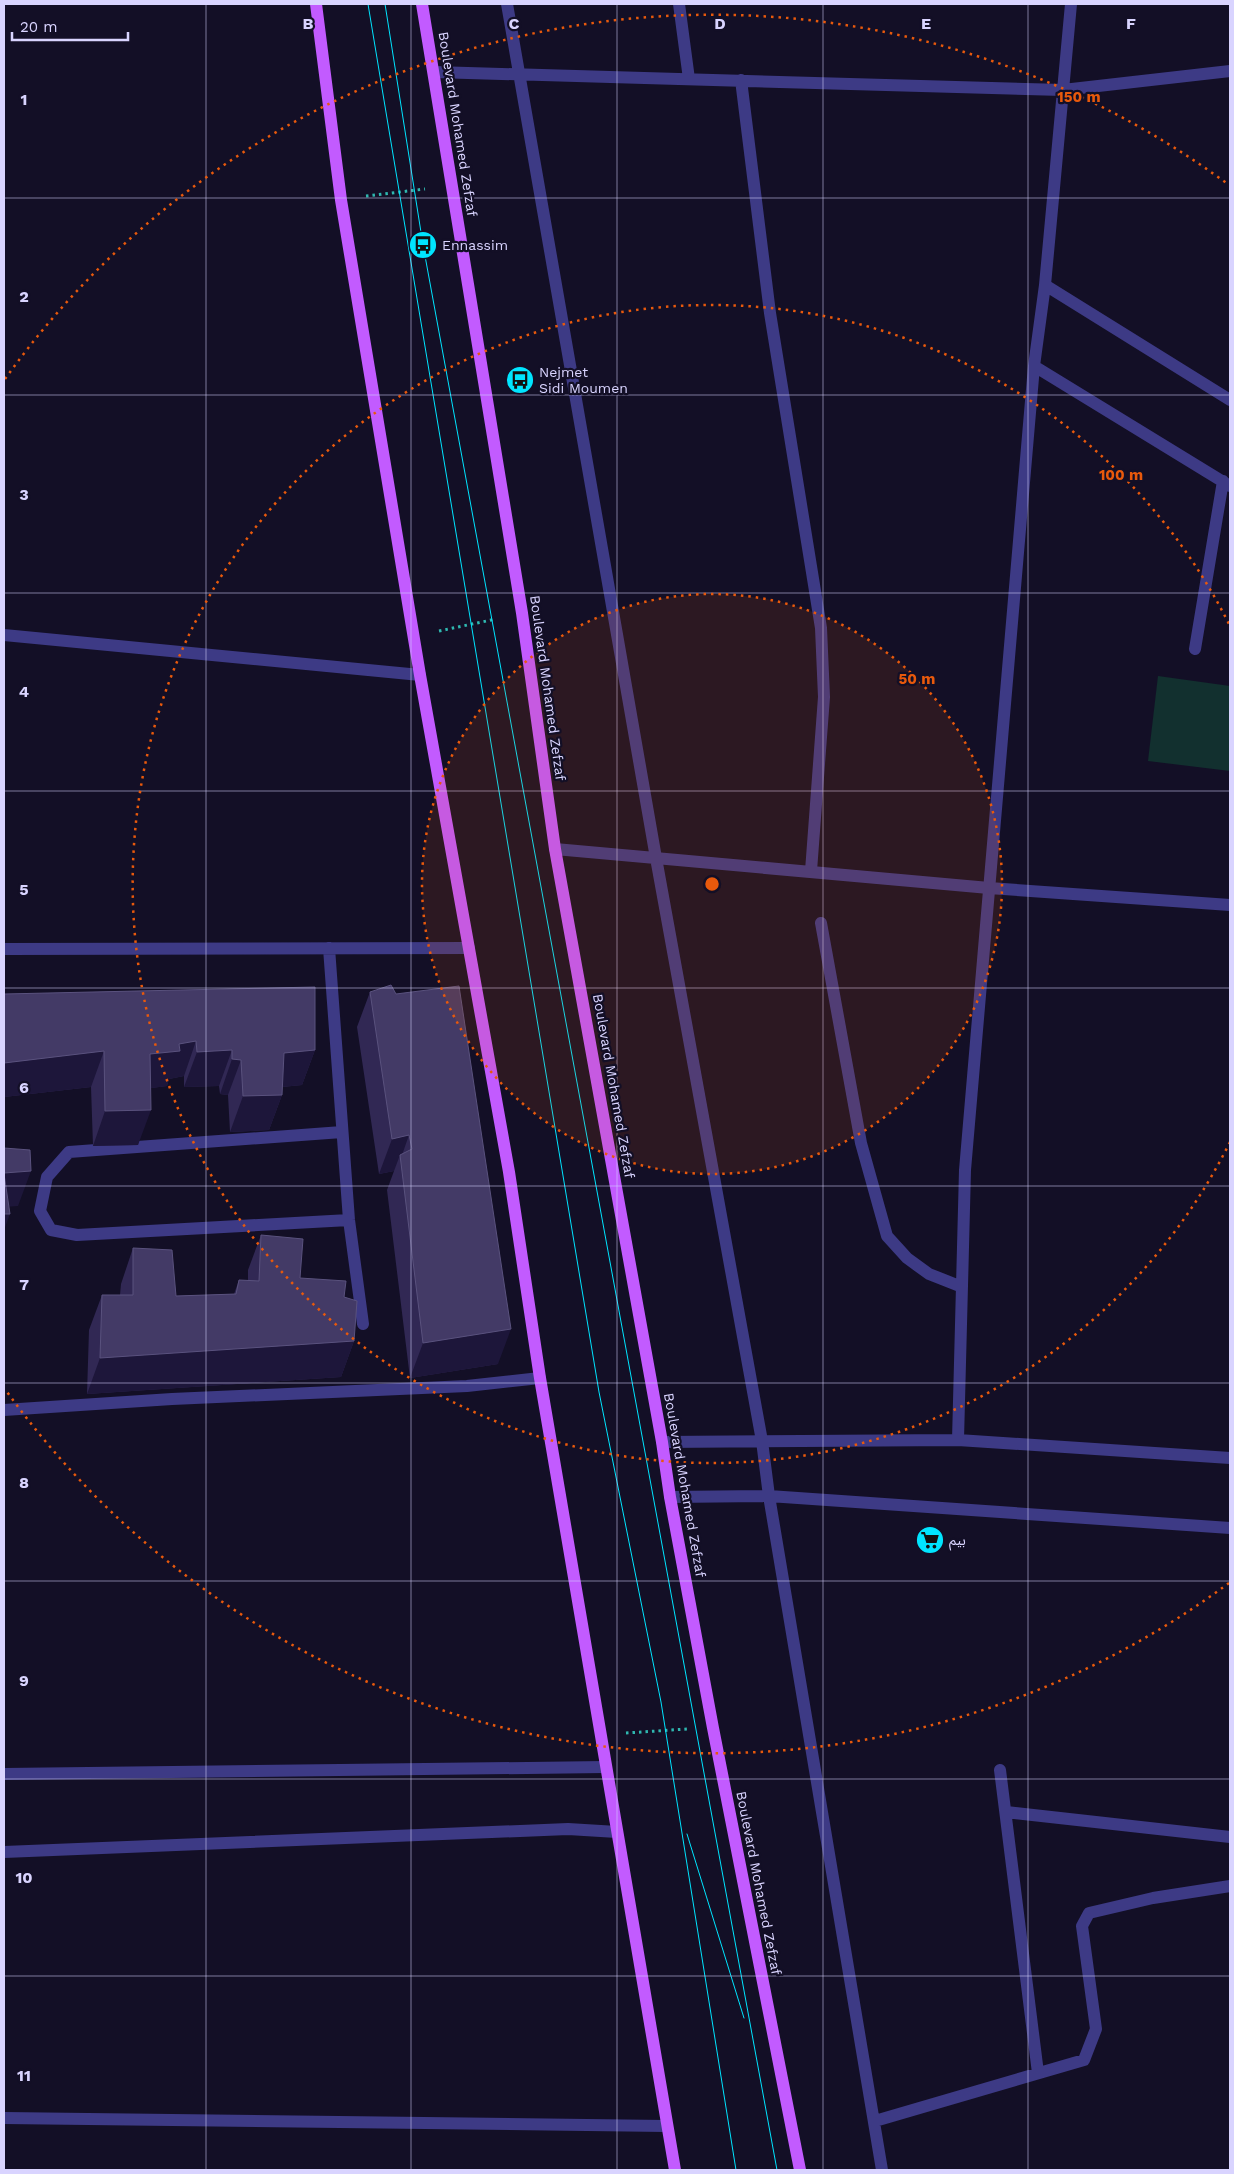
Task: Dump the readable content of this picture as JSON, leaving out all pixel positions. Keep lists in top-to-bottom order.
{
  "streets": {
    "main road": ["Boulevard Mohamed Zefzaf"]
  },
  "places": {
    "bus stop": ["Ennassim", "Nejmet Sidi Moumen"],
    "supermarket": ["بيم"]
  },
  "scale_bar": "20 m",
  "grid": {
    "columns": [
      "B",
      "C",
      "D",
      "E",
      "F"
    ],
    "rows": [
      "1",
      "2",
      "3",
      "4",
      "5",
      "6",
      "7",
      "8",
      "9",
      "10",
      "11"
    ]
  },
  "rings": ["150 m", "100 m", "50 m"]
}
